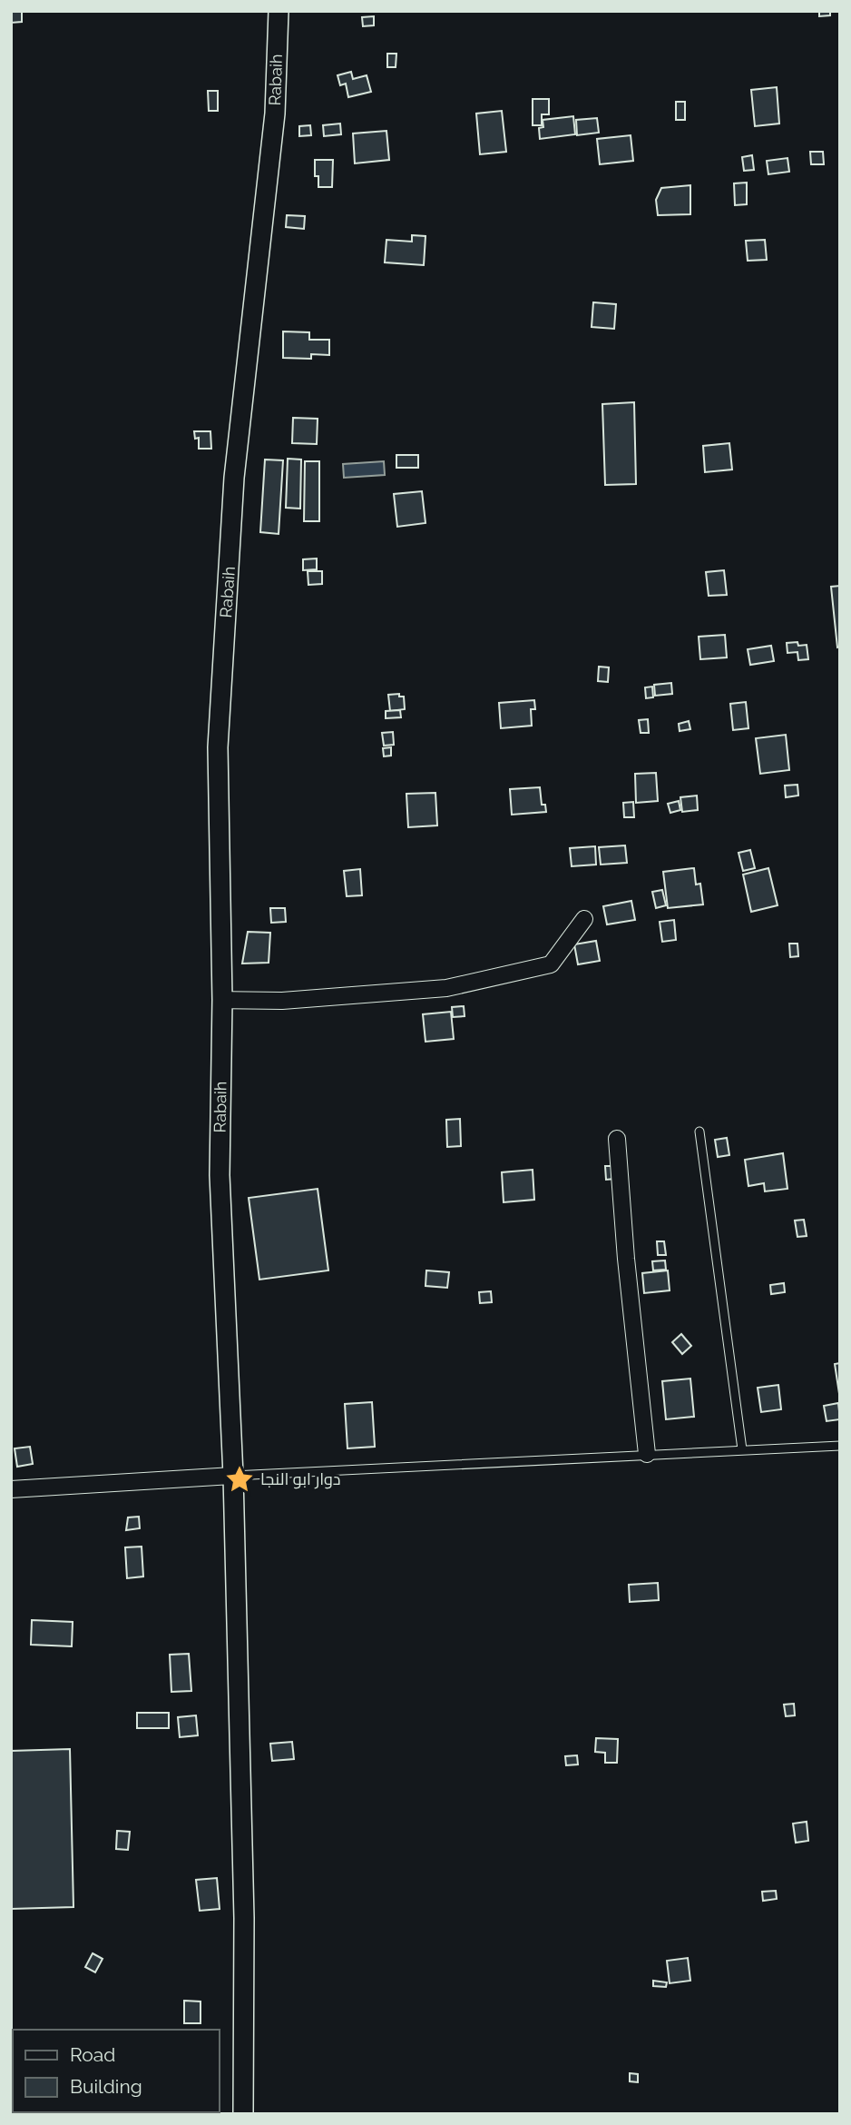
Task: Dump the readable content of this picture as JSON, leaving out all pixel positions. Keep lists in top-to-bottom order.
{
  "streets": {
    "street": ["Rabaih"]
  },
  "places": {
    "place": ["دوار ابو النجا"]
  },
  "legend": ["Road", "Building"]
}
